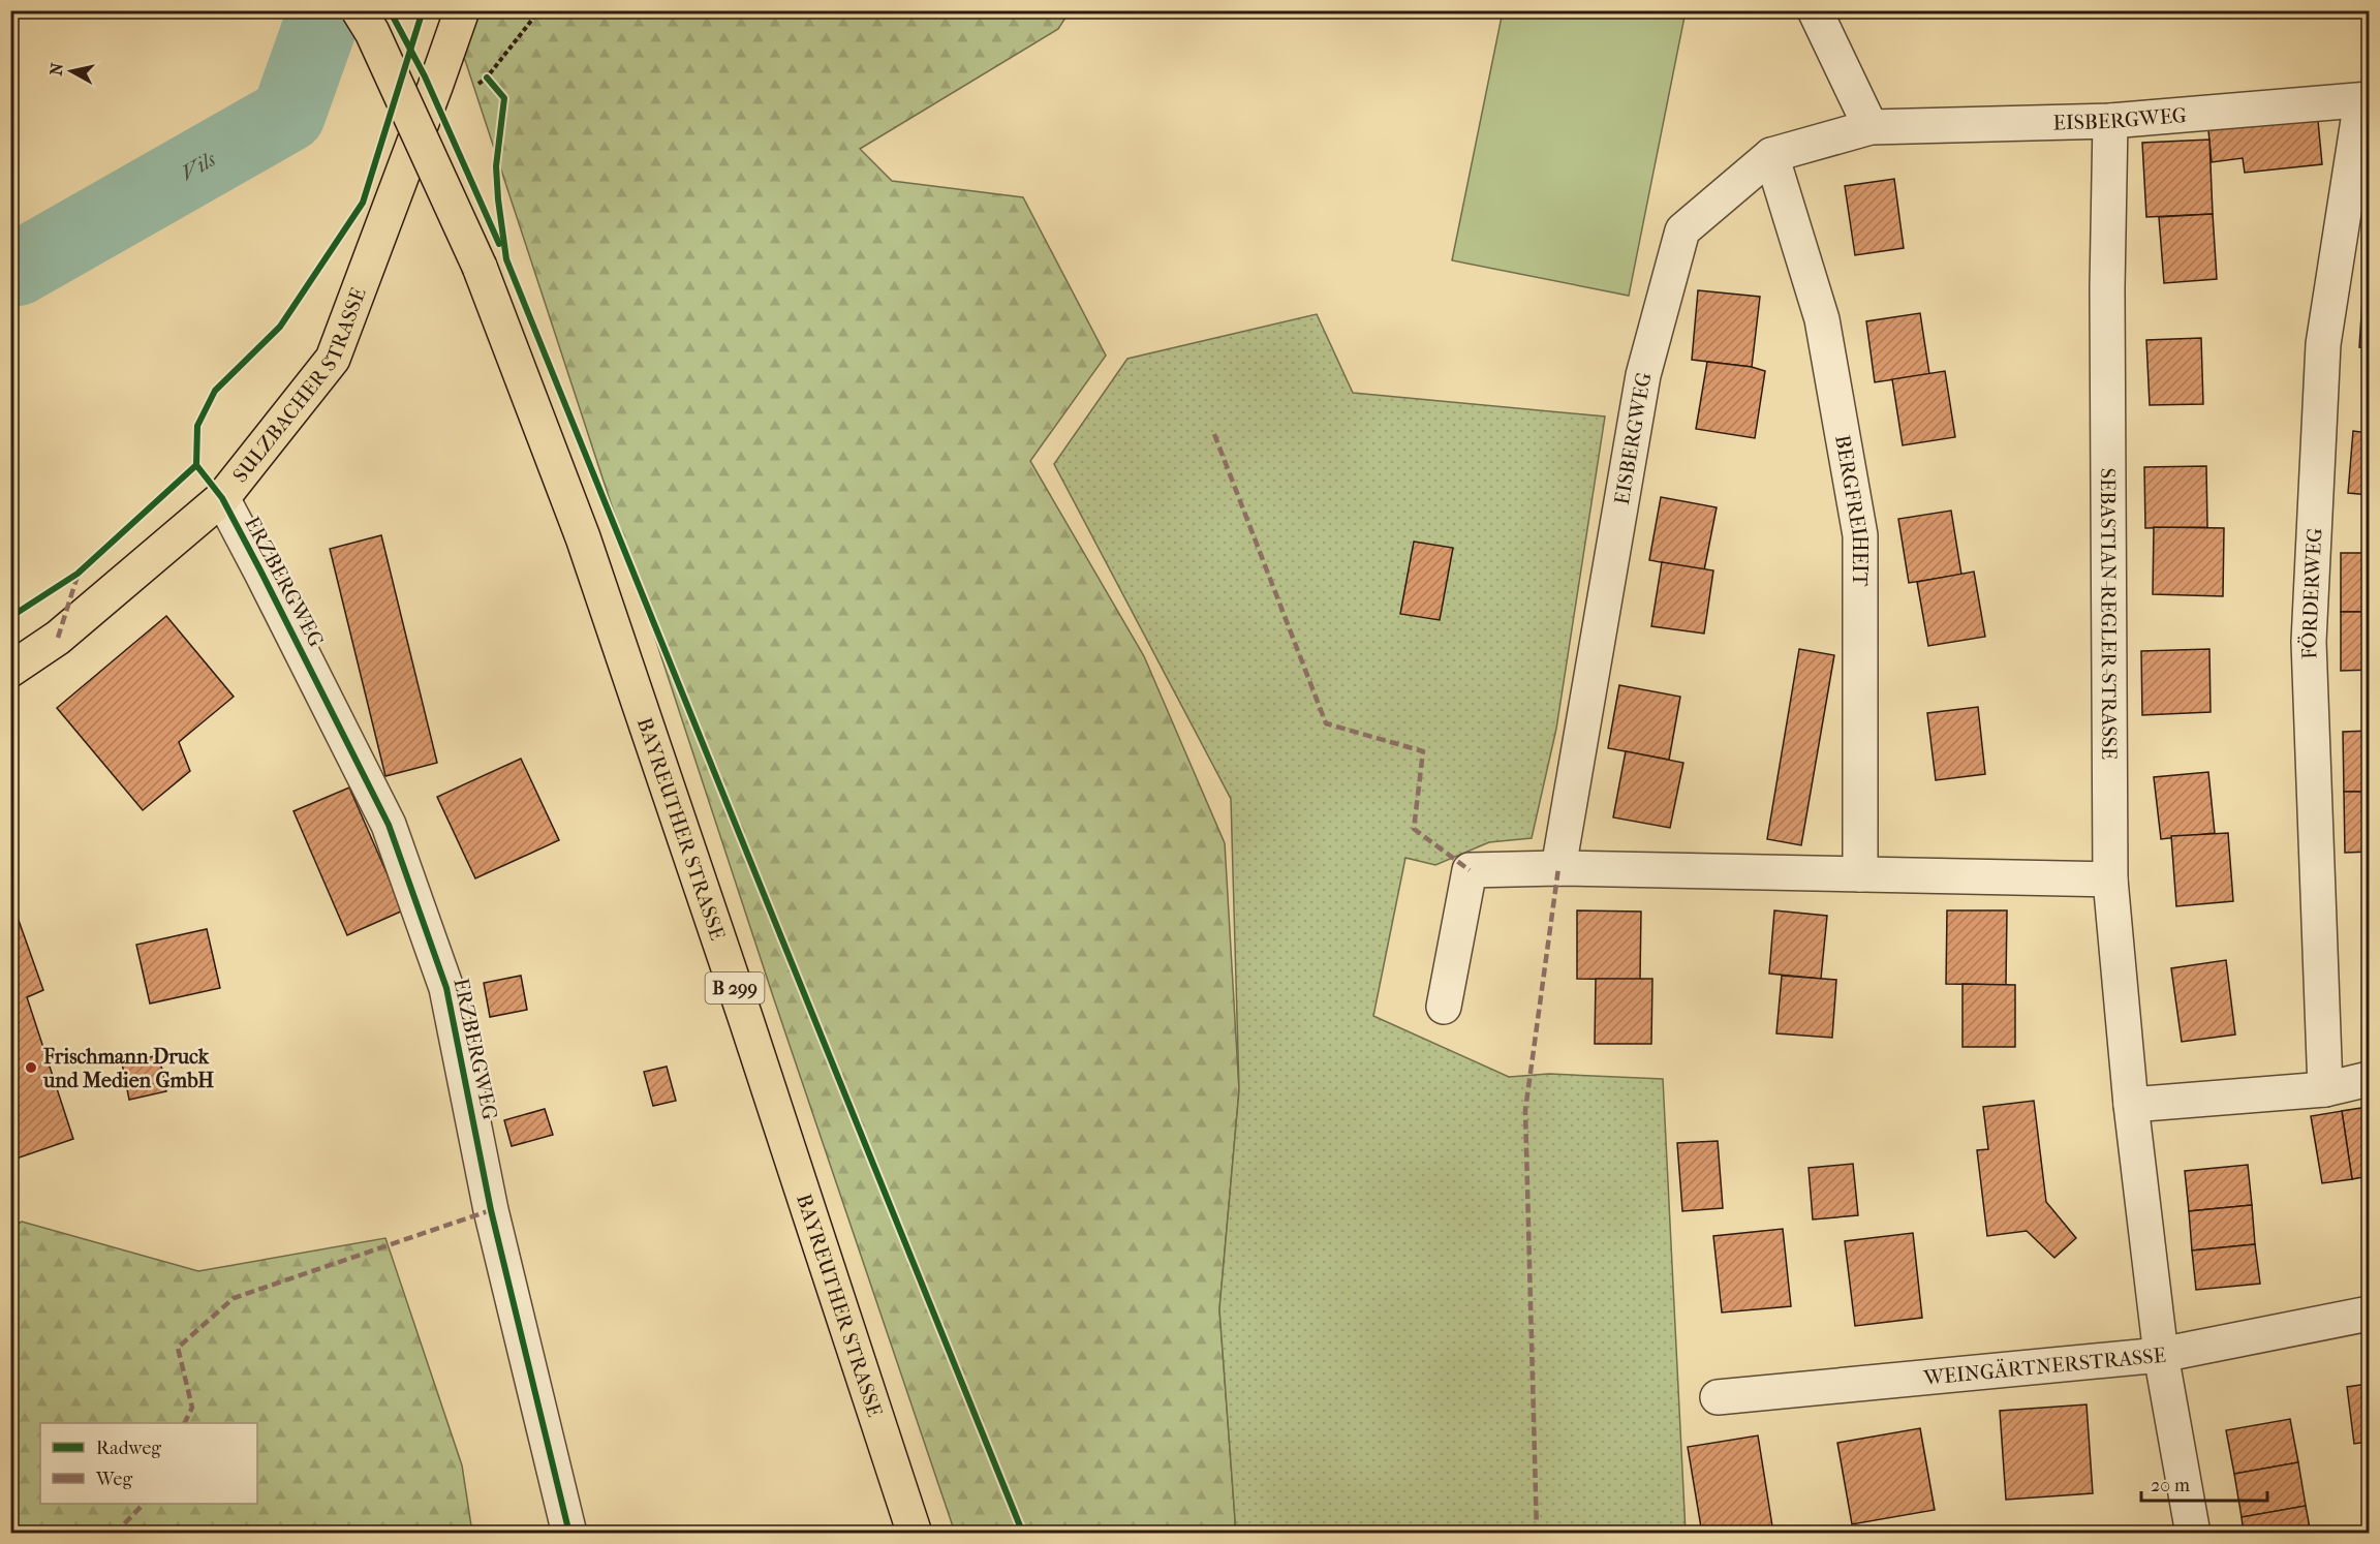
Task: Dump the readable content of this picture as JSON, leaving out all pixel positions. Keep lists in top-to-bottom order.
{
  "streets": {
    "main road": ["SULZBACHER STRASSE", "BAYREUTHER STRASSE", "B 299"],
    "street": [
      "EISBERGWEG",
      "BERGFREIHEIT",
      "ERZBERGWEG",
      "FÖRDERWEG",
      "SEBASTIAN-REGLER-STRASSE",
      "WEINGÄRTNERSTRASSE"
    ]
  },
  "crossings": [
    ["EISBERGWEG", "BERGFREIHEIT"],
    ["EISBERGWEG", "FÖRDERWEG"],
    ["EISBERGWEG", "SEBASTIAN-REGLER-STRASSE"],
    ["SULZBACHER STRASSE", "ERZBERGWEG"],
    ["SEBASTIAN-REGLER-STRASSE", "WEINGÄRTNERSTRASSE"]
  ],
  "water": ["Vils"],
  "places": ["Frischmann Druck und Medien GmbH"],
  "legend": ["Radweg", "Weg"],
  "scale_bar": "20 m",
  "north": "left"
}
